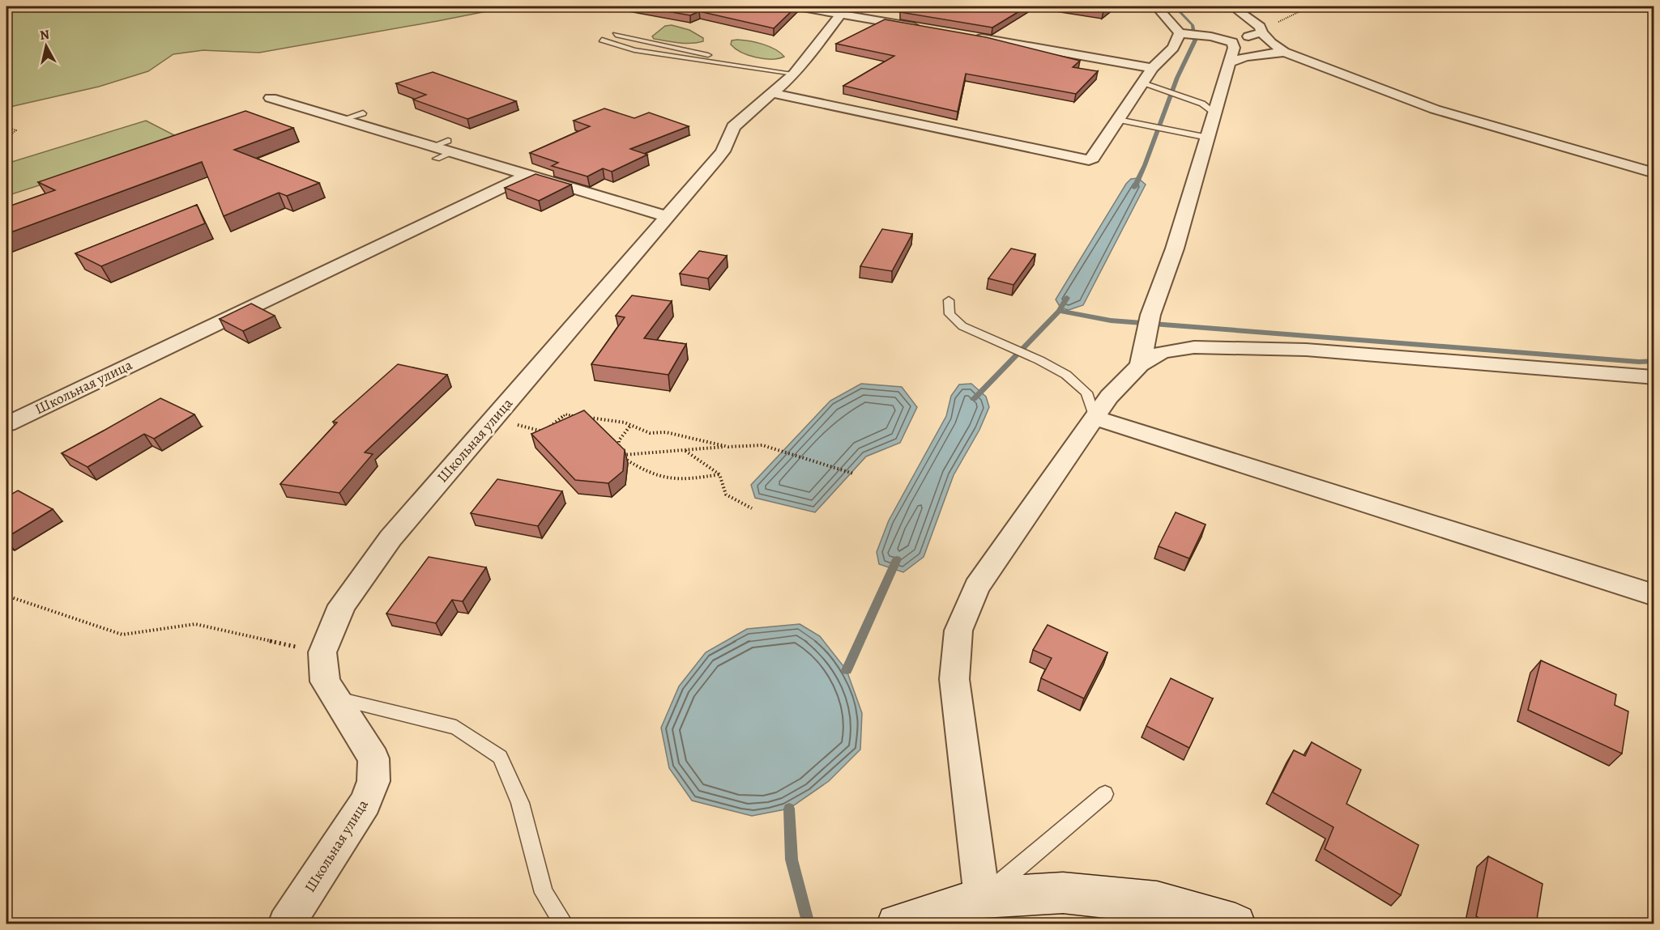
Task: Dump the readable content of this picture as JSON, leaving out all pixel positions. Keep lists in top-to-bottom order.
{
  "streets": {
    "street": ["Школьная улица"]
  },
  "north": "top"
}
